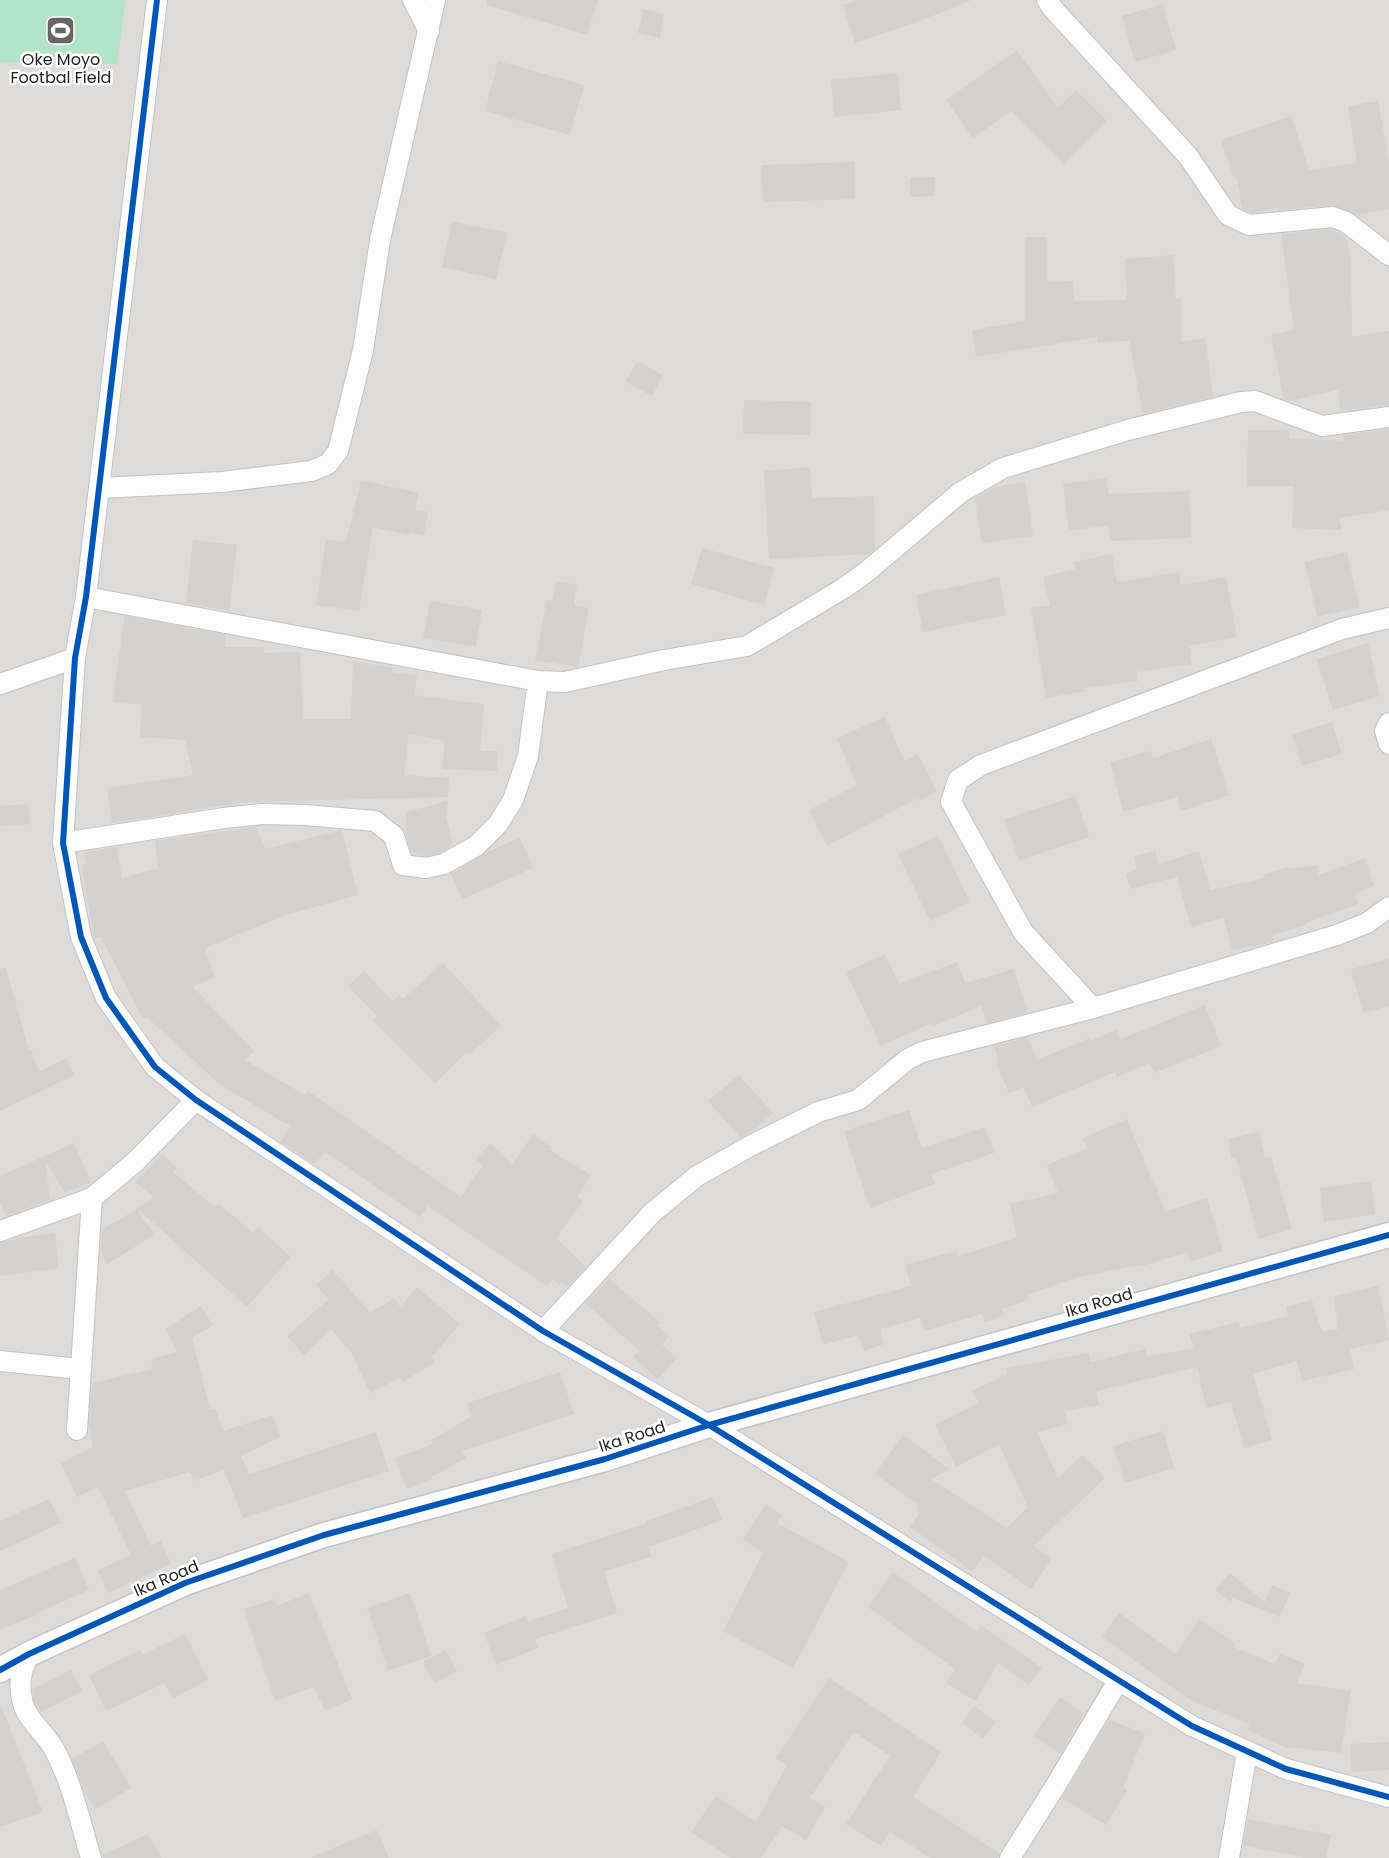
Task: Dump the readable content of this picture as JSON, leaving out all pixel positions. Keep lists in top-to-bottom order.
{
  "streets": {
    "street": ["Ika Road"]
  },
  "places": {
    "sports": ["Oke Moyo Footbal Field"]
  }
}
